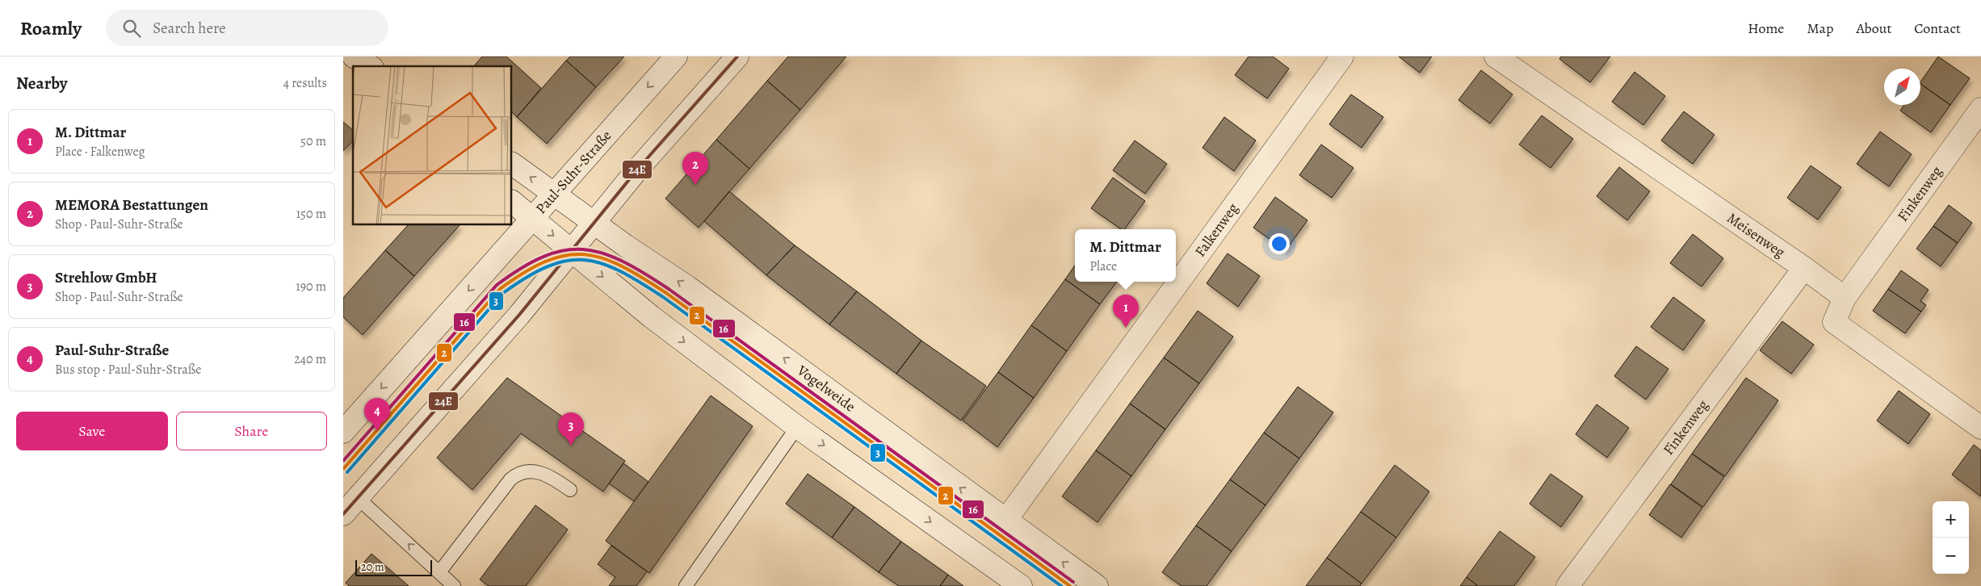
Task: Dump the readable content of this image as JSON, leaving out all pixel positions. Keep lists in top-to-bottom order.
{
  "streets": {
    "street": [
      "Paul-Suhr-Straße",
      "Finkenweg",
      "Falkenweg",
      "Meisenweg",
      "Vogelweide"
    ]
  },
  "crossings": [
    ["Paul-Suhr-Straße", "Vogelweide"],
    ["Finkenweg", "Meisenweg"],
    ["Falkenweg", "Vogelweide"]
  ],
  "lines": [
    "transit line 24E",
    "transit line 16",
    "transit line 2",
    "transit line 3"
  ],
  "scale_bar": "20 m",
  "north": "top right",
  "page": {
    "header": "Roamly",
    "search": "Search here",
    "nav": [
      "Home",
      "Map",
      "About",
      "Contact"
    ],
    "heading": ["Nearby", "4 results"],
    "list": [
      {
        "mark": "1",
        "name": "M. Dittmar",
        "note": "Place · Falkenweg",
        "value": "50 m"
      },
      {
        "mark": "2",
        "name": "MEMORA Bestattungen",
        "note": "Shop · Paul-Suhr-Straße",
        "value": "150 m"
      },
      {
        "mark": "3",
        "name": "Strehlow GmbH",
        "note": "Shop · Paul-Suhr-Straße",
        "value": "190 m"
      },
      {
        "mark": "4",
        "name": "Paul-Suhr-Straße",
        "note": "Bus stop · Paul-Suhr-Straße",
        "value": "240 m"
      }
    ],
    "pins": [
      "2",
      "1",
      "4",
      "3"
    ],
    "popup": ["M. Dittmar", "Place"],
    "buttons": ["Save", "Share"],
    "map_buttons": ["+", "−"],
    "scale": "20 m"
  }
}
